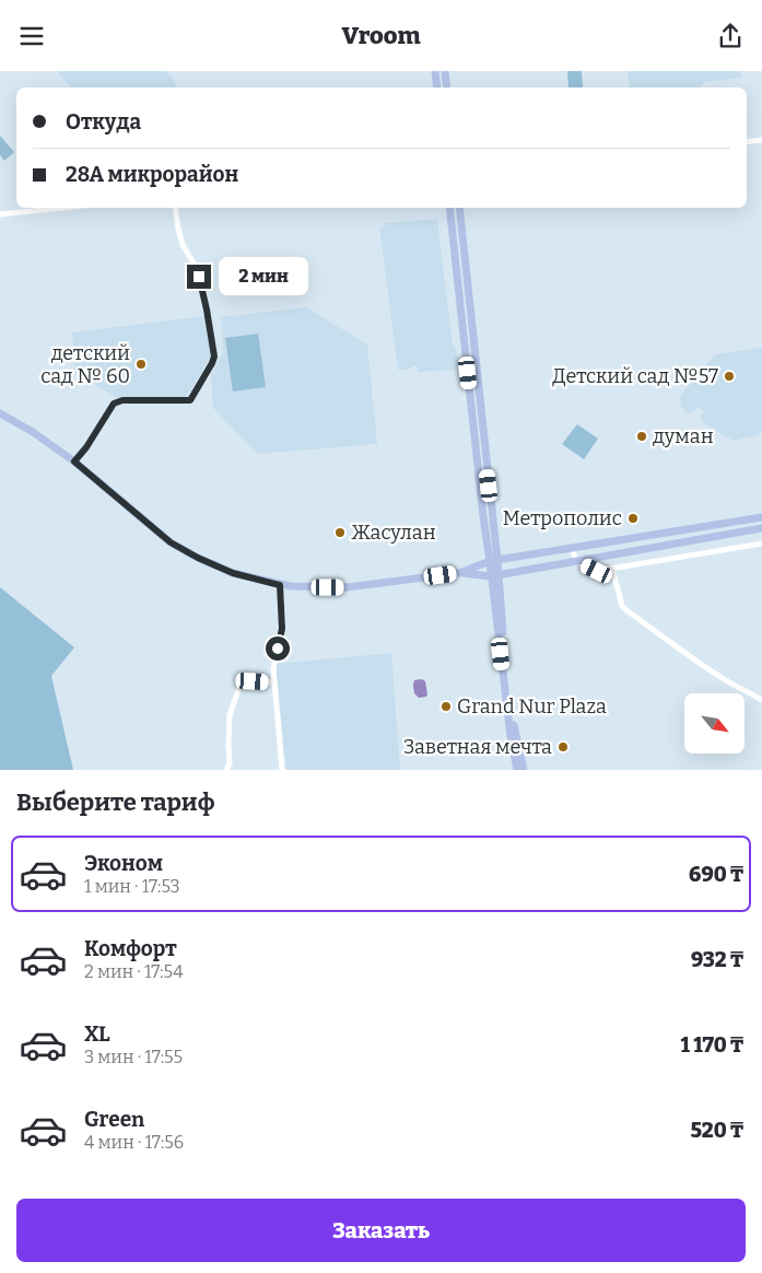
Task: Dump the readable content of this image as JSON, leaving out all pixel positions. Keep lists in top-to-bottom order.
{
  "places": [
    "детский сад № 60",
    "Детский сад №57",
    "думан",
    "Метрополис",
    "Жасулан",
    "Grand Nur Plaza",
    "Заветная мечта"
  ],
  "north": "bottom right",
  "page": {
    "header": "Vroom",
    "banner": ["Откуда", "28А микрорайон"],
    "bubble": "2 мин",
    "heading": "Выберите тариф",
    "list": [
      {
        "name": "Эконом",
        "note": "1 мин · 17:53",
        "value": "690 ₸"
      },
      {
        "name": "Комфорт",
        "note": "2 мин · 17:54",
        "value": "932 ₸"
      },
      {
        "name": "XL",
        "note": "3 мин · 17:55",
        "value": "1 170 ₸"
      },
      {
        "name": "Green",
        "note": "4 мин · 17:56",
        "value": "520 ₸"
      }
    ],
    "buttons": "Заказать"
  }
}
